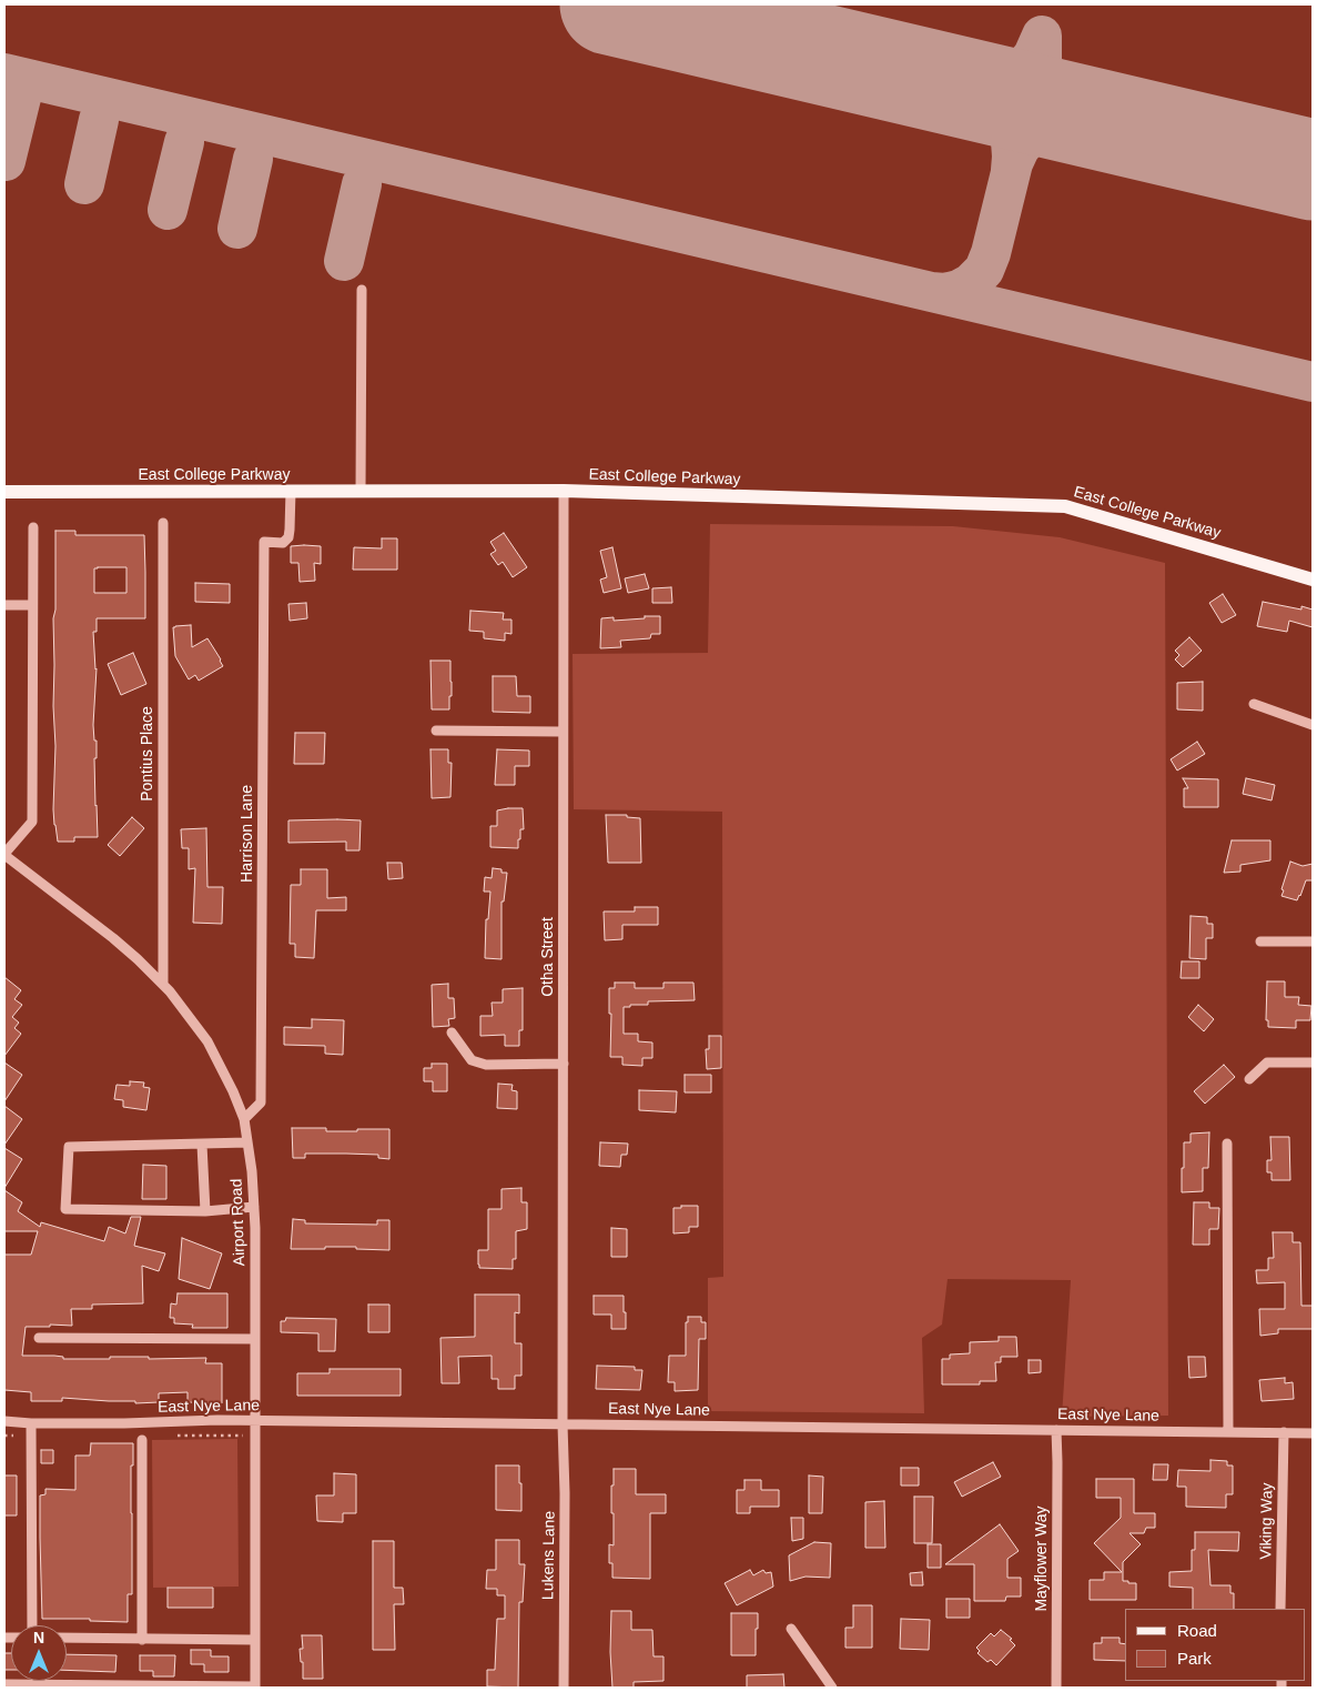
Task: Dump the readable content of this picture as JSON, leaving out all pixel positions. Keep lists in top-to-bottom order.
{
  "streets": {
    "main road": ["East College Parkway"],
    "street": [
      "Pontius Place",
      "Harrison Lane",
      "Otha Street",
      "Airport Road",
      "East Nye Lane",
      "Viking Way",
      "Lukens Lane",
      "Mayflower Way"
    ]
  },
  "crossings": [
    ["East College Parkway", "Harrison Lane"],
    ["East College Parkway", "Otha Street"],
    ["Pontius Place", "Airport Road"],
    ["Harrison Lane", "Airport Road"],
    ["Otha Street", "East Nye Lane"],
    ["Otha Street", "Lukens Lane"],
    ["Airport Road", "East Nye Lane"],
    ["East Nye Lane", "Viking Way"],
    ["East Nye Lane", "Lukens Lane"],
    ["East Nye Lane", "Mayflower Way"]
  ],
  "legend": ["Road", "Park"],
  "north": "top"
}
